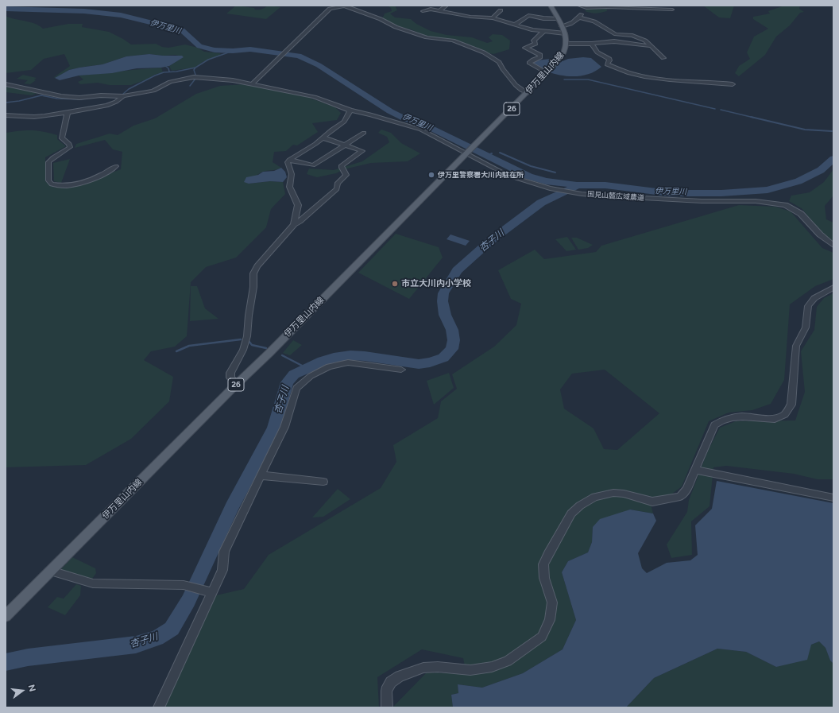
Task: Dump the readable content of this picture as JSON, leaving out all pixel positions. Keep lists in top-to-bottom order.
{
  "streets": {
    "main road": ["伊万里山内線", "26"],
    "street": ["国見山麓広域農道"]
  },
  "crossings": [
    ["伊万里山内線", "国見山麓広域農道"]
  ],
  "water": ["伊万里川", "杏子川"],
  "places": ["伊万里警察署大川内駐在所", "市立大川内小学校"],
  "north": "right"
}
